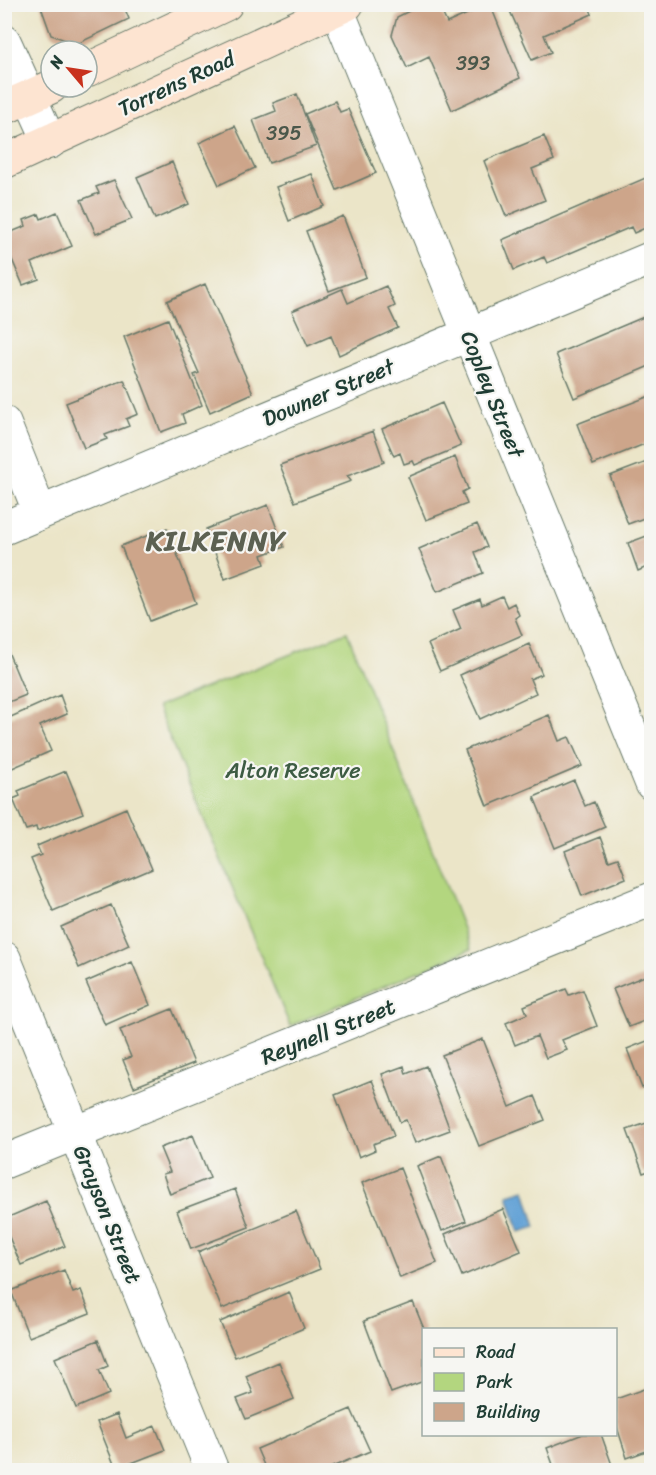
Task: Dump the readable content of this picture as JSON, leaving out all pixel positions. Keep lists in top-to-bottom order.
{
  "streets": {
    "main road": ["Torrens Road"],
    "street": [
      "Downer Street",
      "Copley Street",
      "Reynell Street",
      "Grayson Street"
    ]
  },
  "crossings": [
    ["Torrens Road", "Copley Street"],
    ["Downer Street", "Copley Street"],
    ["Reynell Street", "Grayson Street"]
  ],
  "districts": ["KILKENNY"],
  "parks": ["Alton Reserve"],
  "house_numbers": ["393", "395"],
  "legend": ["Road", "Park", "Building"],
  "north": "top left"
}
